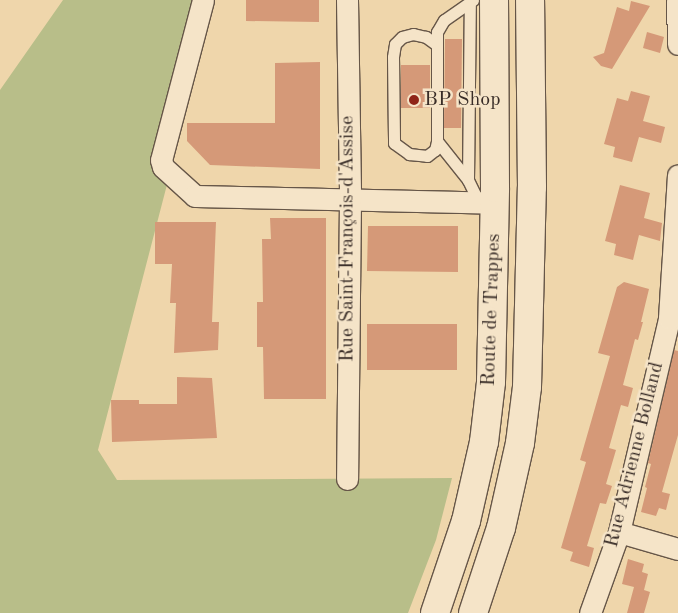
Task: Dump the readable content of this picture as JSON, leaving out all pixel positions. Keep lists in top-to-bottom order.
{
  "streets": {
    "main road": ["Route de Trappes"],
    "street": ["Rue Saint-François-d'Assise", "Rue Adrienne Bolland"]
  },
  "places": ["BP Shop"]
}
